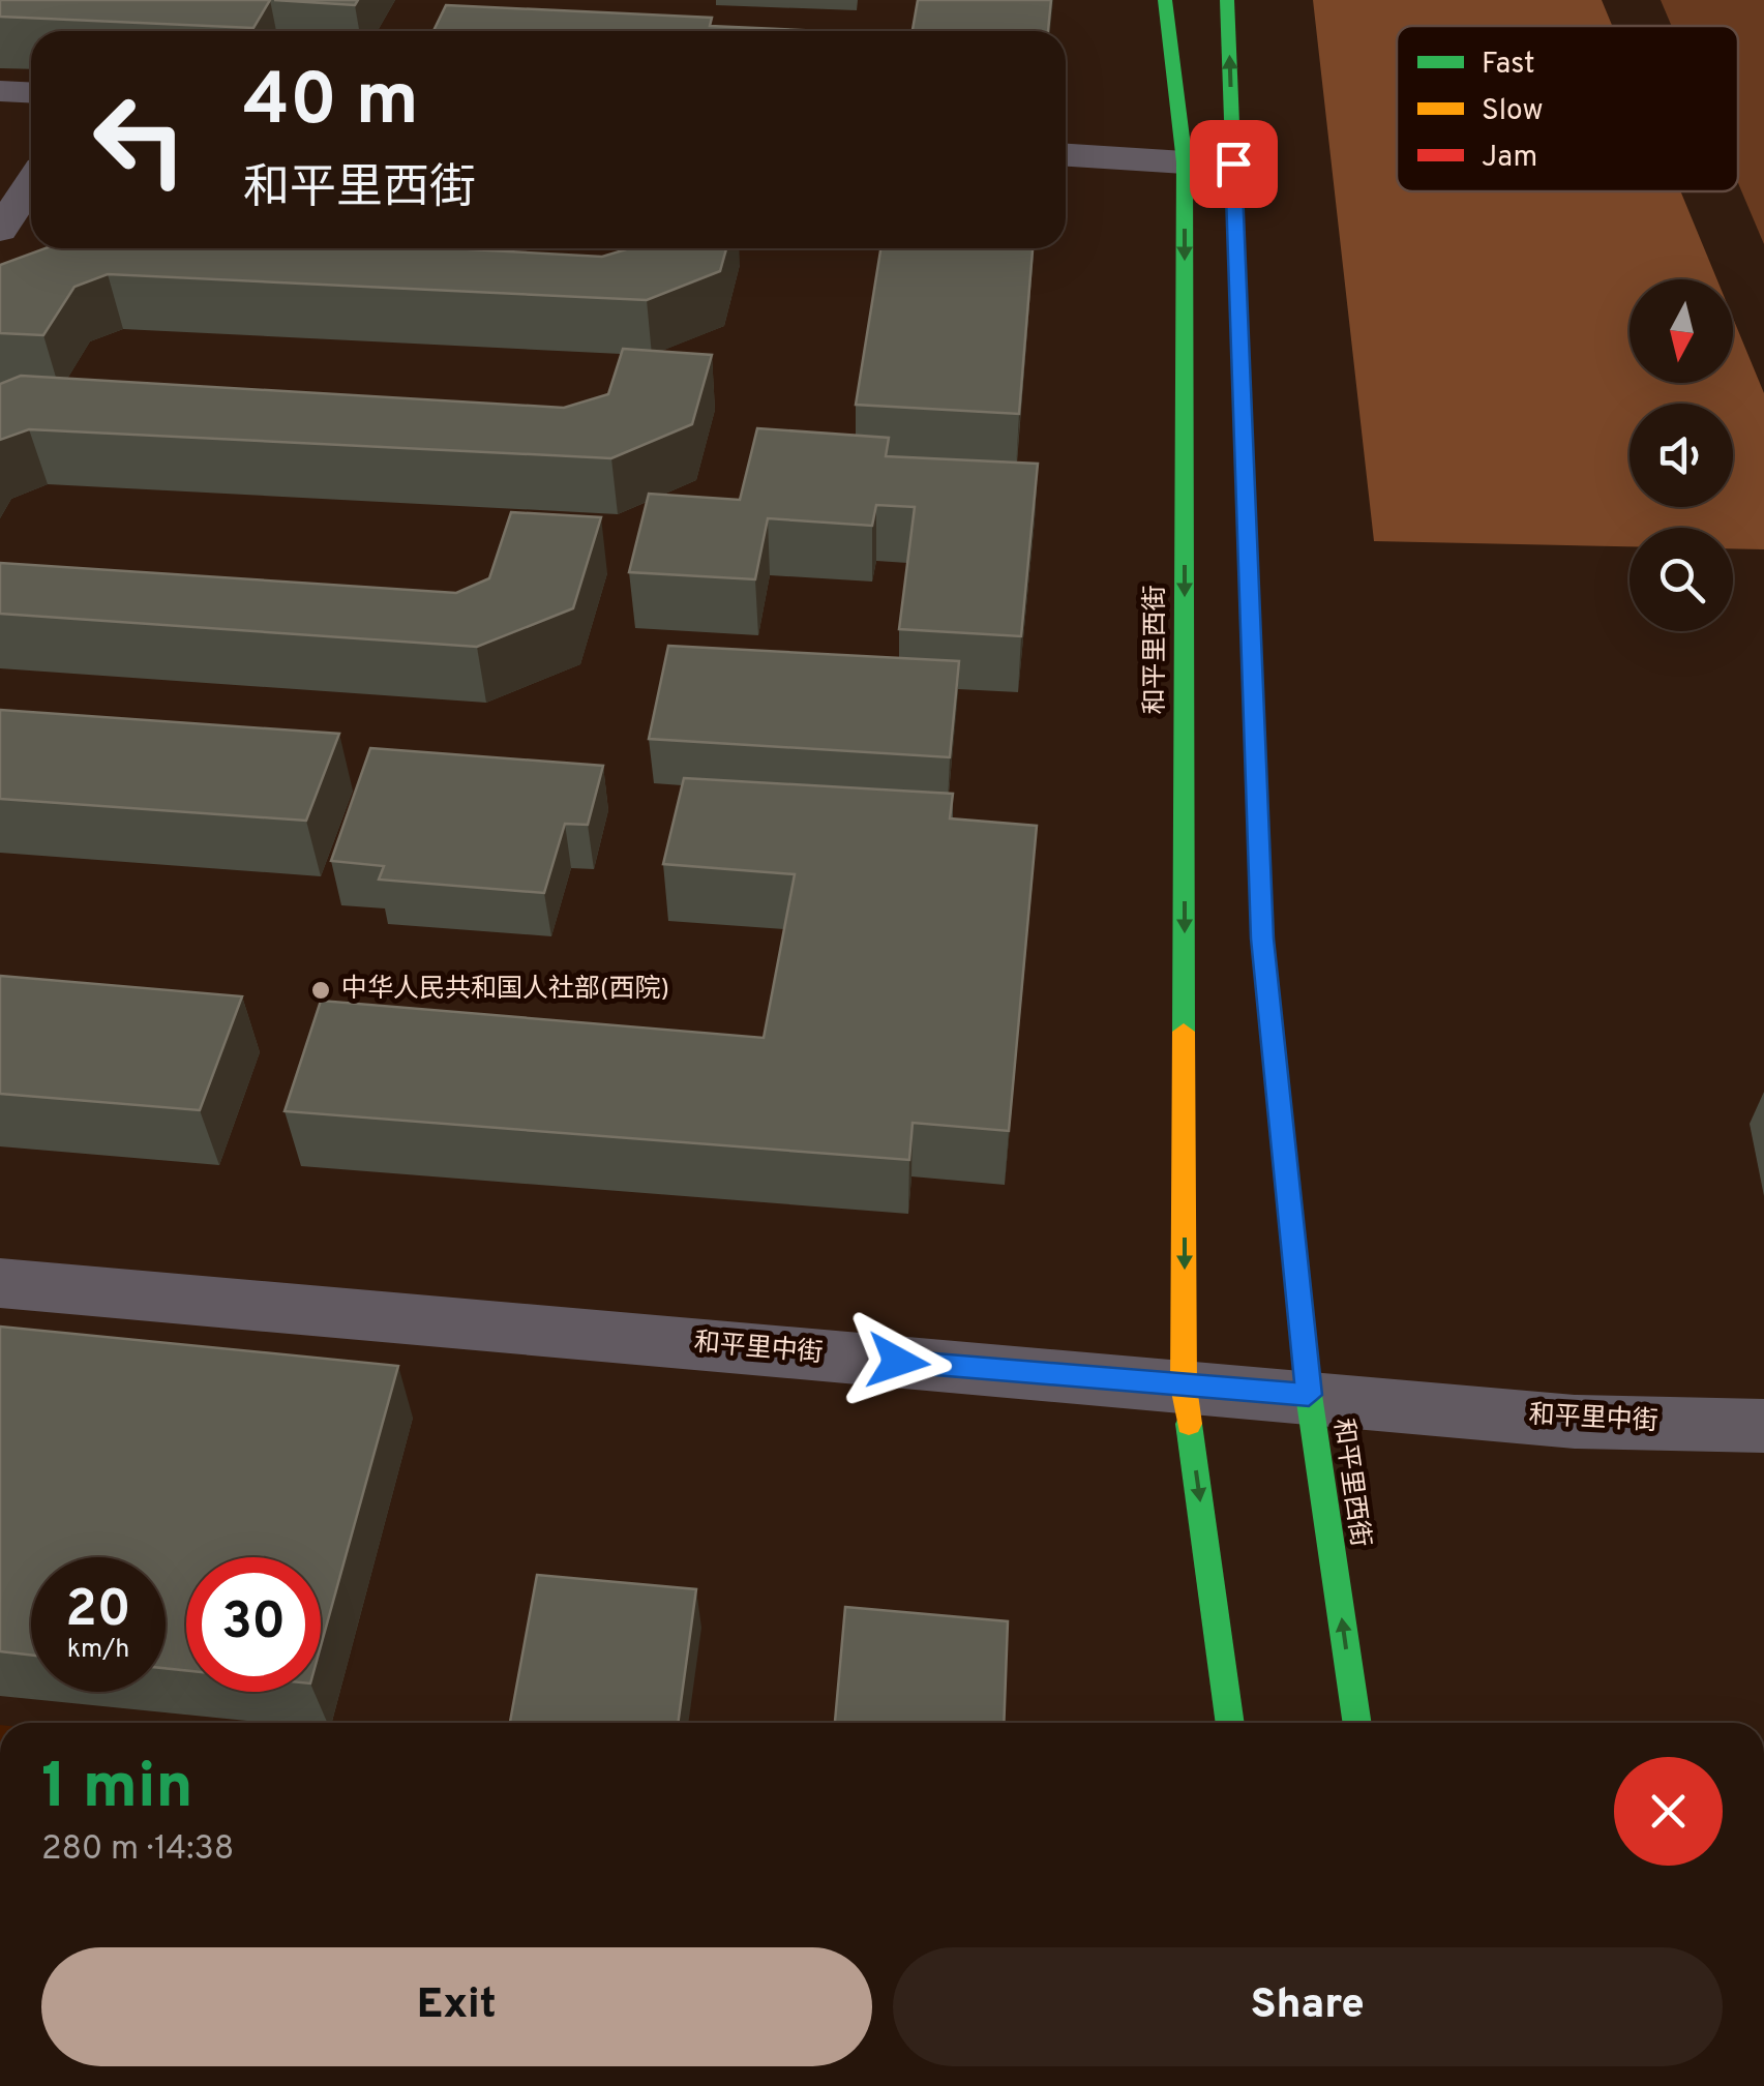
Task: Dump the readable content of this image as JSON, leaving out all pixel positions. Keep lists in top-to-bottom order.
{
  "streets": {
    "main road": ["和平里西街"],
    "street": ["和平里中街"]
  },
  "crossings": [
    ["和平里西街", "和平里中街"]
  ],
  "places": ["中华人民共和国人社部(西院)"],
  "legend": ["Fast", "Slow", "Jam"],
  "north": "bottom",
  "page": {
    "turn": ["40 m", "和平里西街"],
    "speed": "20 km/h",
    "limit": "30",
    "heading": ["1 min", "280 m · 14:38"],
    "buttons": ["Exit", "Share"]
  }
}
